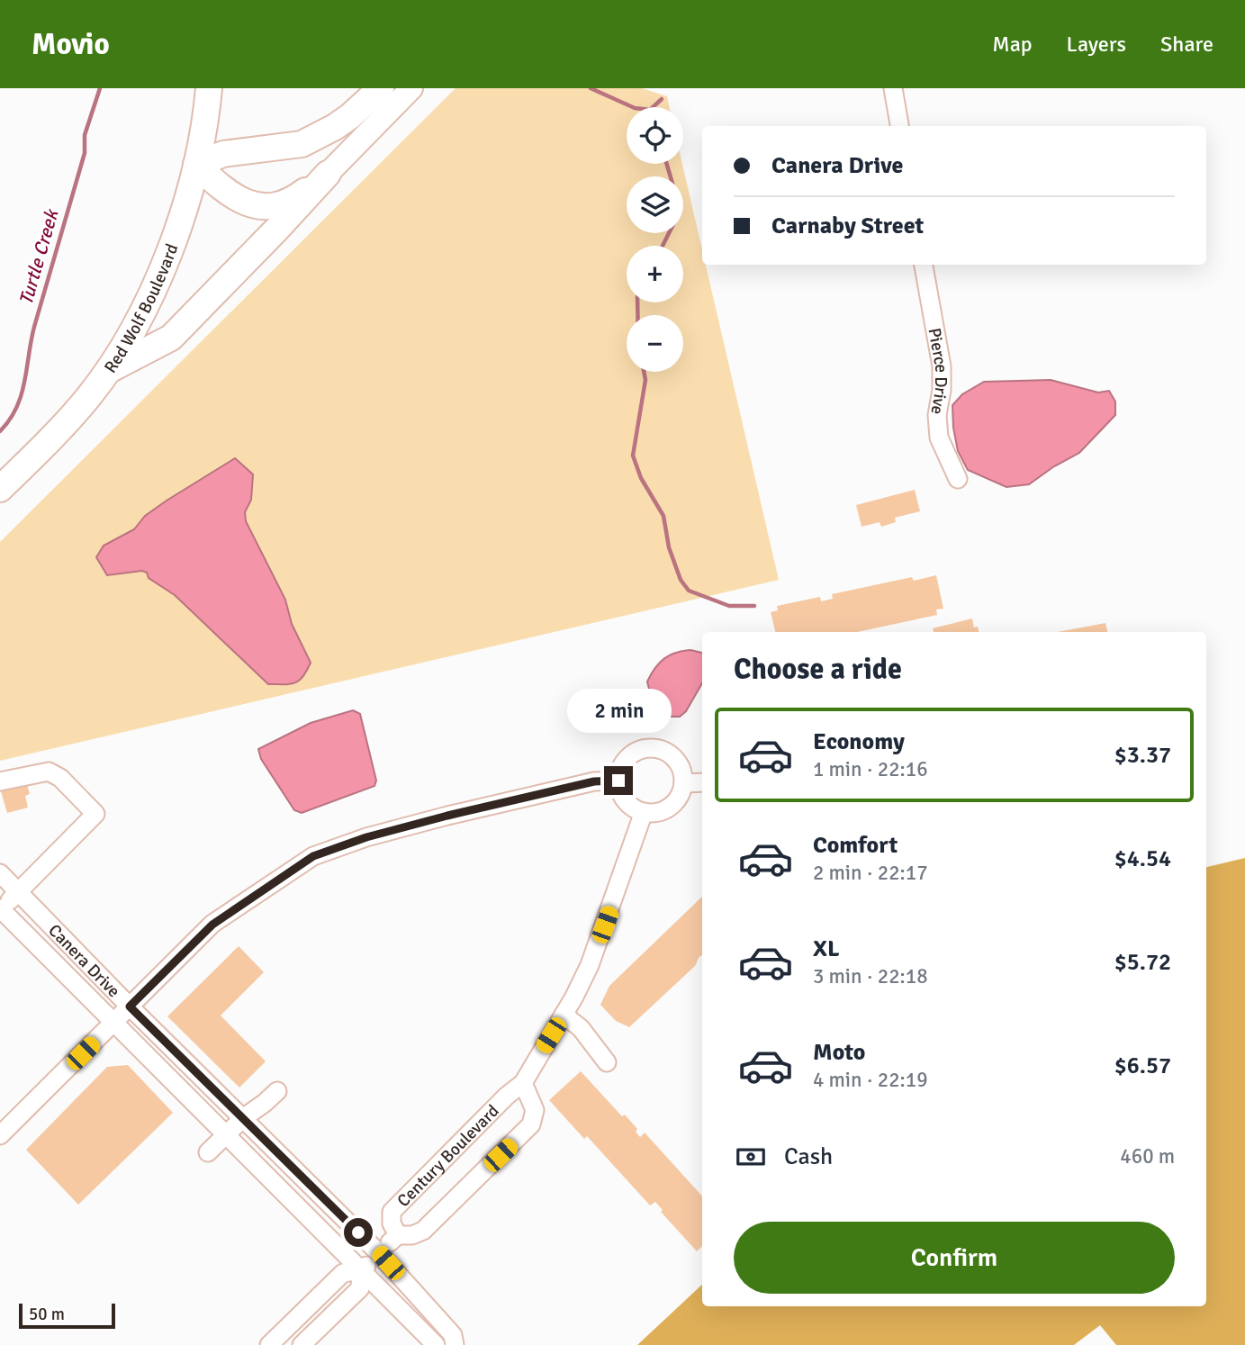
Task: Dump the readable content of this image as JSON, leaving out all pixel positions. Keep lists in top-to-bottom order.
{
  "streets": {
    "highway": ["Red Wolf Boulevard"],
    "street": ["Pierce Drive", "Canera Drive", "Century Boulevard"]
  },
  "crossings": [
    ["Canera Drive", "Century Boulevard"]
  ],
  "water": ["Turtle Creek"],
  "scale_bar": "50 m",
  "page": {
    "header": "Movio",
    "nav": ["Map", "Layers", "Share"],
    "map_buttons": ["+", "−"],
    "banner": ["Canera Drive", "Carnaby Street"],
    "heading": "Choose a ride",
    "bubble": "2 min",
    "list": [
      {
        "name": "Economy",
        "note": "1 min · 22:16",
        "value": "$3.37"
      },
      {
        "name": "Comfort",
        "note": "2 min · 22:17",
        "value": "$4.54"
      },
      {
        "name": "XL",
        "note": "3 min · 22:18",
        "value": "$5.72"
      },
      {
        "name": "Moto",
        "note": "4 min · 22:19",
        "value": "$6.57"
      }
    ],
    "pay": ["Cash", "460 m"],
    "buttons": "Confirm",
    "scale": "50 m"
  }
}
